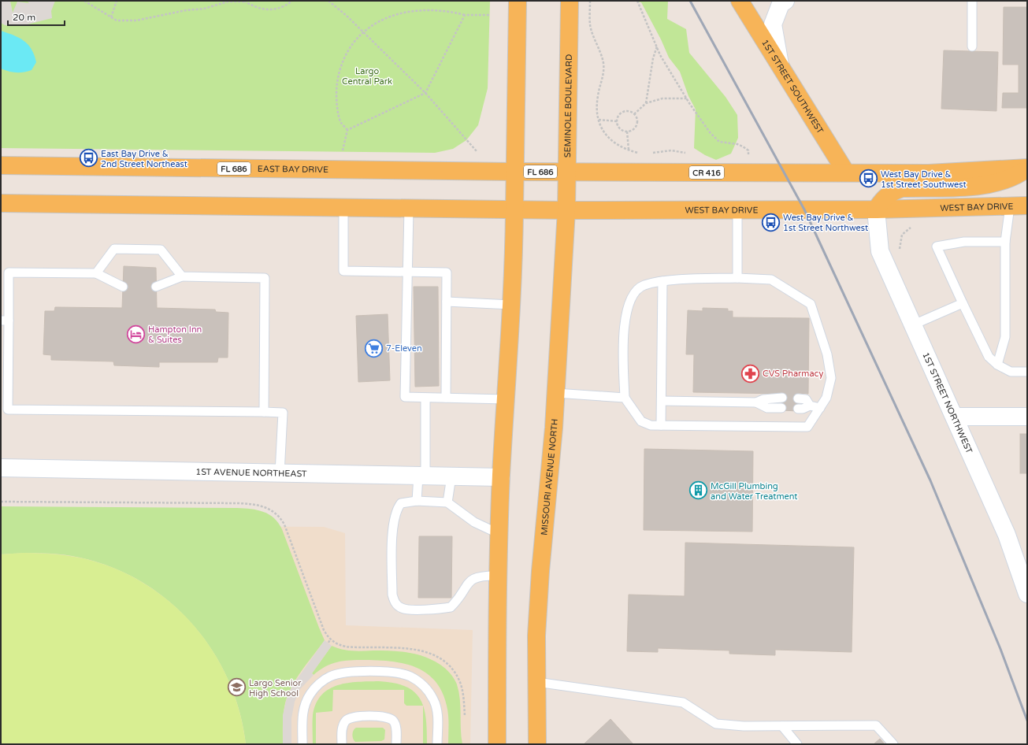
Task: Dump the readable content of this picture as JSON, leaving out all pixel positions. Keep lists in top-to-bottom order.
{
  "streets": {
    "main road": [
      "1ST STREET SOUTHWEST",
      "SEMINOLE BOULEVARD",
      "FL 686",
      "EAST BAY DRIVE",
      "CR 416",
      "WEST BAY DRIVE",
      "MISSOURI AVENUE NORTH"
    ],
    "street": ["1ST STREET NORTHWEST", "1ST AVENUE NORTHEAST"]
  },
  "crossings": [
    ["1ST STREET SOUTHWEST", "CR 416"],
    ["SEMINOLE BOULEVARD", "EAST BAY DRIVE"],
    ["SEMINOLE BOULEVARD", "CR 416"],
    ["SEMINOLE BOULEVARD", "WEST BAY DRIVE"],
    ["SEMINOLE BOULEVARD", "MISSOURI AVENUE NORTH"],
    ["EAST BAY DRIVE", "CR 416"],
    ["WEST BAY DRIVE", "1ST STREET NORTHWEST"],
    ["WEST BAY DRIVE", "MISSOURI AVENUE NORTH"]
  ],
  "parks": ["Largo Central Park"],
  "places": {
    "bus stop": ["East Bay Drive & 2nd Street Northeast", "West Bay Drive & 1st Street Southwest", "West Bay Drive & 1st Street Northwest"],
    "hotel": ["Hampton Inn & Suites"],
    "supermarket": ["7-Eleven"],
    "pharmacy": ["CVS Pharmacy"],
    "building": ["McGill Plumbing and Water Treatment"],
    "school or university": ["Largo Senior High School"]
  },
  "scale_bar": "20 m"
}
